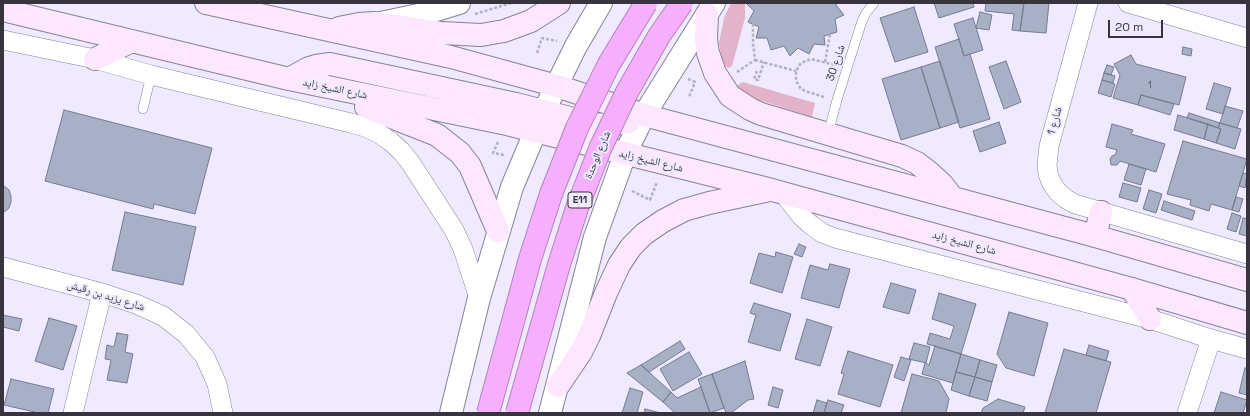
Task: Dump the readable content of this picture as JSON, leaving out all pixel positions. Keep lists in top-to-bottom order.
{
  "streets": {
    "highway": ["شارع الوحدة", "E11"],
    "main road": ["شارع الشيخ زايد"],
    "street": ["شارع 1", "شارع يزيد بن رقيش"],
    "lane": ["شارع 30"]
  },
  "house_numbers": ["1"],
  "scale_bar": "20 m"
}
